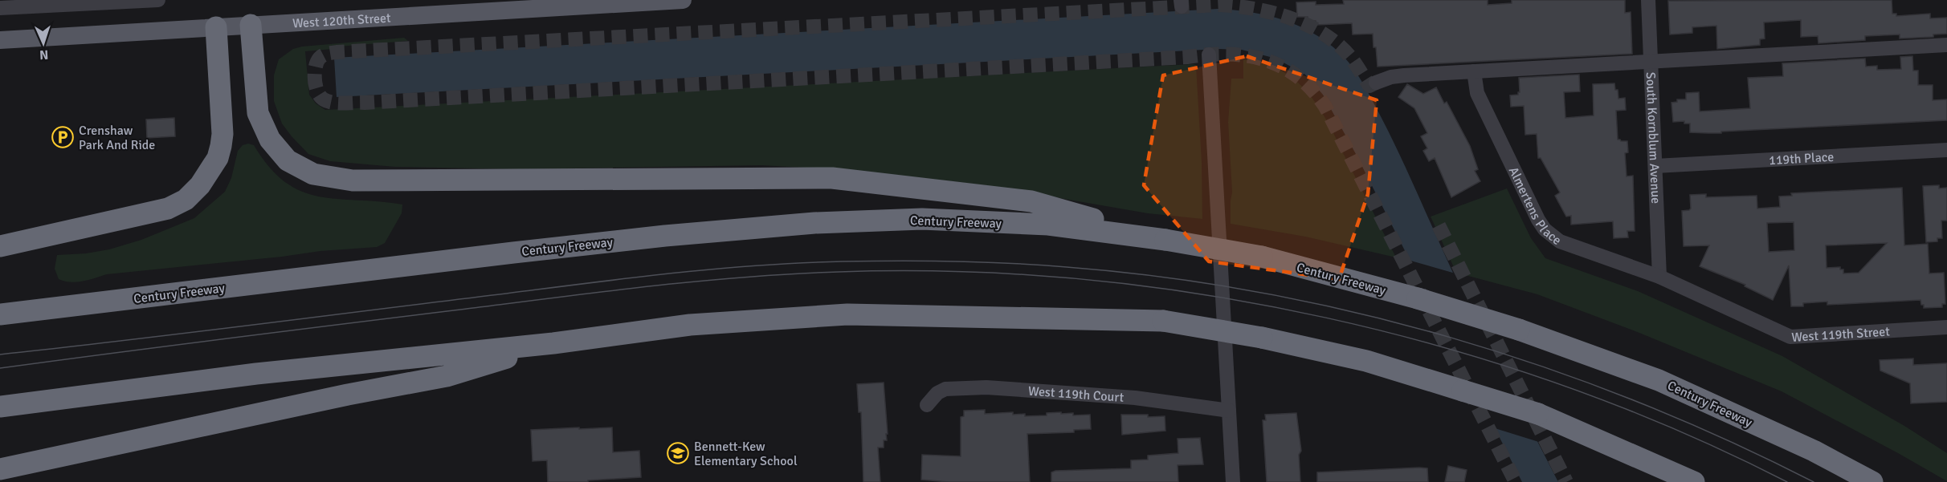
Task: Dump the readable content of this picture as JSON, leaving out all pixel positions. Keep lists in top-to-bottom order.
{
  "streets": {
    "highway": ["Century Freeway"],
    "main road": ["West 120th Street"],
    "street": [
      "South Kornblum Avenue",
      "119th Place",
      "Almertens Place",
      "West 119th Street",
      "West 119th Court"
    ]
  },
  "crossings": [
    ["South Kornblum Avenue", "119th Place"],
    ["South Kornblum Avenue", "Almertens Place"],
    ["South Kornblum Avenue", "West 119th Street"],
    ["Almertens Place", "West 119th Street"]
  ],
  "places": {
    "parking": ["Crenshaw Park And Ride"],
    "school or university": ["Bennett-Kew Elementary School"]
  },
  "north": "bottom"
}
